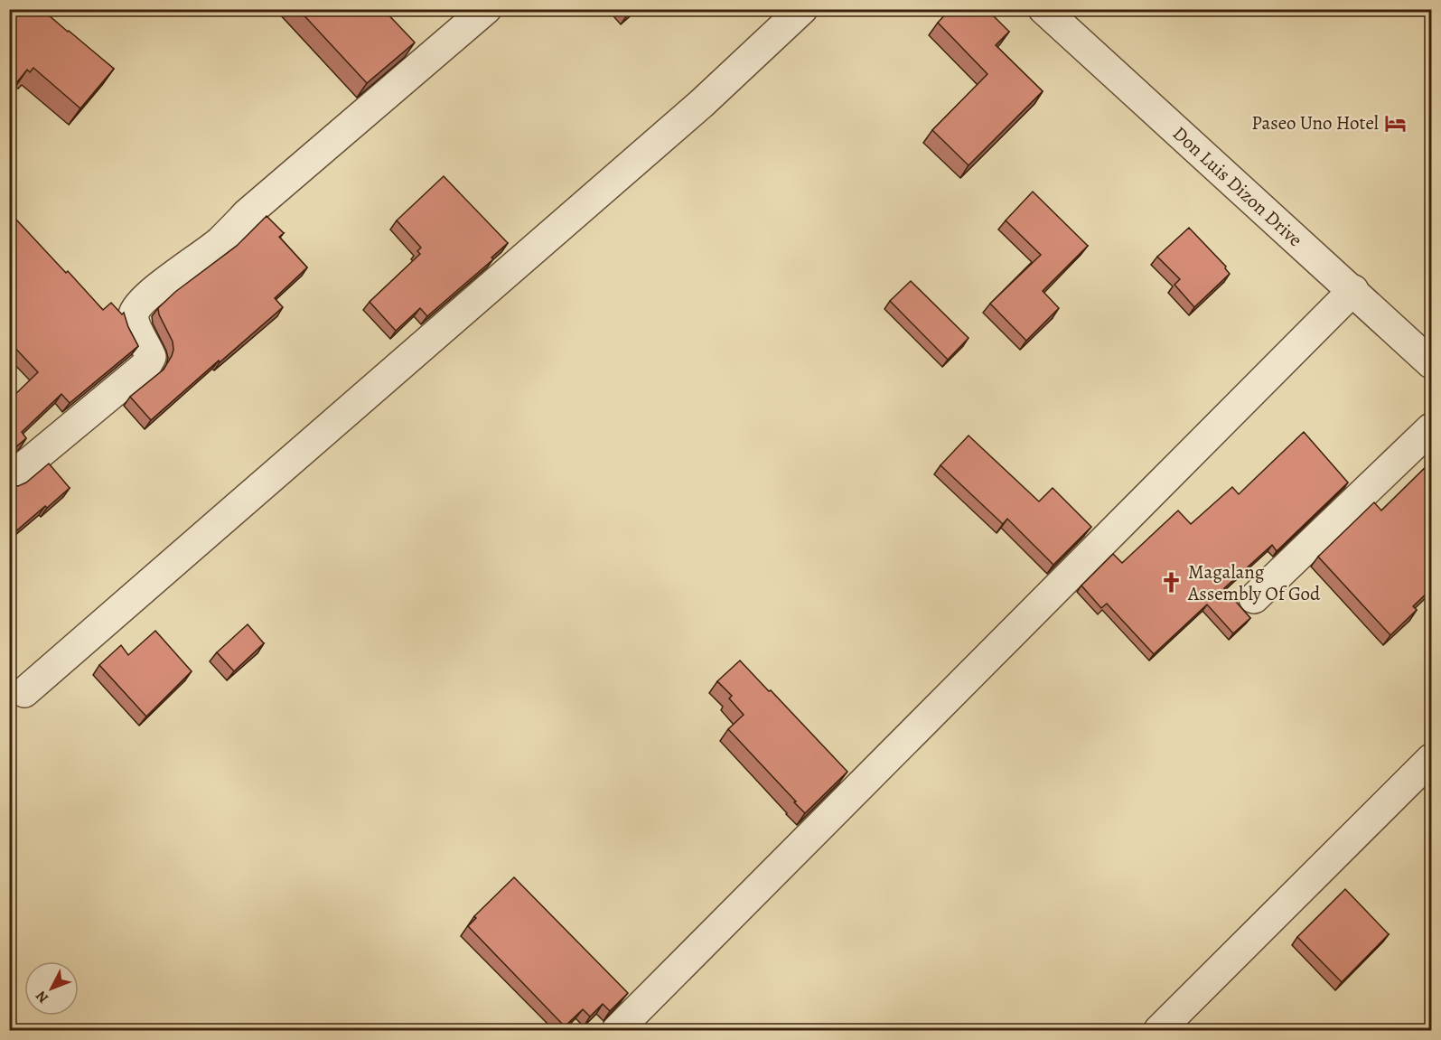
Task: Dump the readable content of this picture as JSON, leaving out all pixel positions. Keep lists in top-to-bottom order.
{
  "streets": {
    "street": ["Don Luis Dizon Drive"]
  },
  "places": {
    "hotel": ["Paseo Uno Hotel"],
    "church": ["Magalang Assembly Of God"]
  },
  "north": "bottom left"
}
